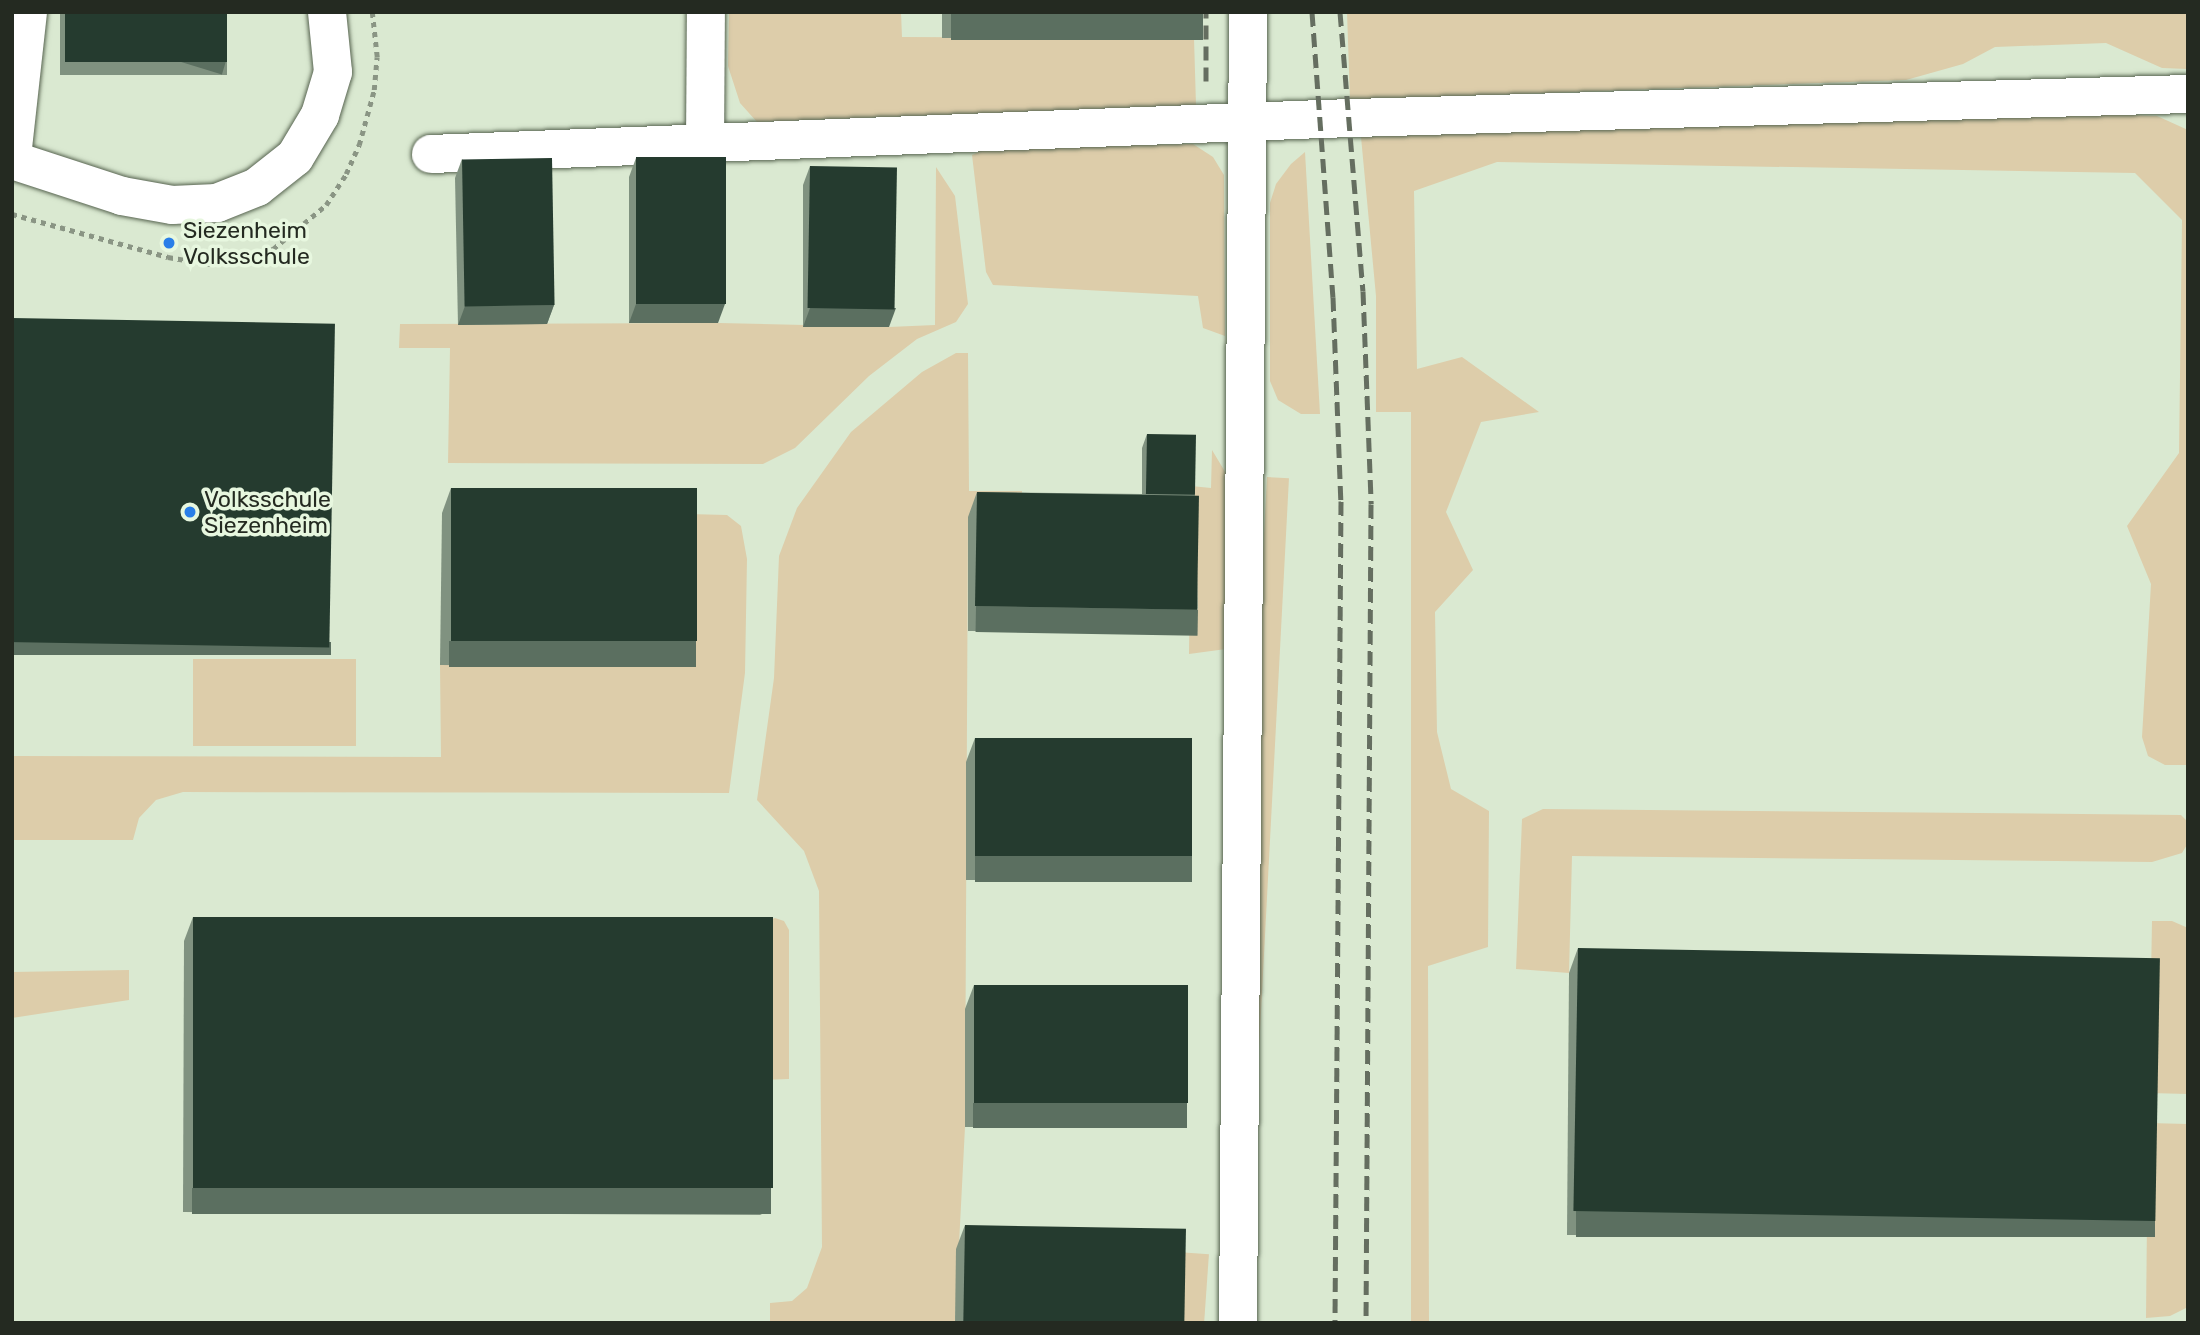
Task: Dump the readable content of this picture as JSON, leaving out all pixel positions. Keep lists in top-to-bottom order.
{
  "places": ["Siezenheim Volksschule", "Volksschule Siezenheim"]
}
